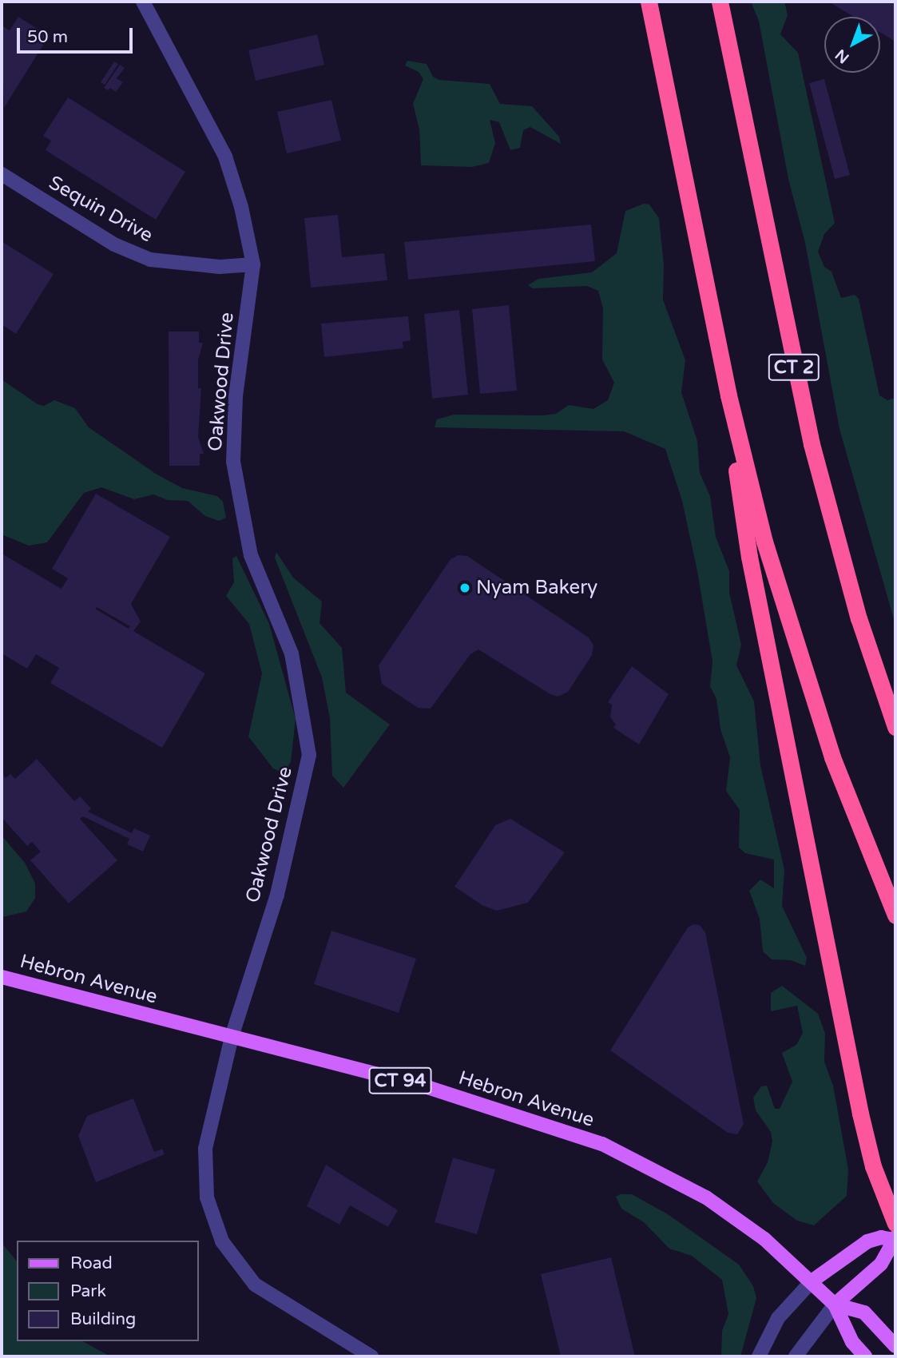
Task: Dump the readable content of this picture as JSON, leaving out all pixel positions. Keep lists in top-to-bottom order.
{
  "streets": {
    "highway": ["CT 2"],
    "main road": ["Hebron Avenue", "CT 94"],
    "street": ["Sequin Drive", "Oakwood Drive"]
  },
  "crossings": [
    ["Sequin Drive", "Oakwood Drive"],
    ["Oakwood Drive", "Hebron Avenue"]
  ],
  "places": ["Nyam Bakery"],
  "legend": ["Road", "Park", "Building"],
  "scale_bar": "50 m",
  "north": "bottom left"
}
